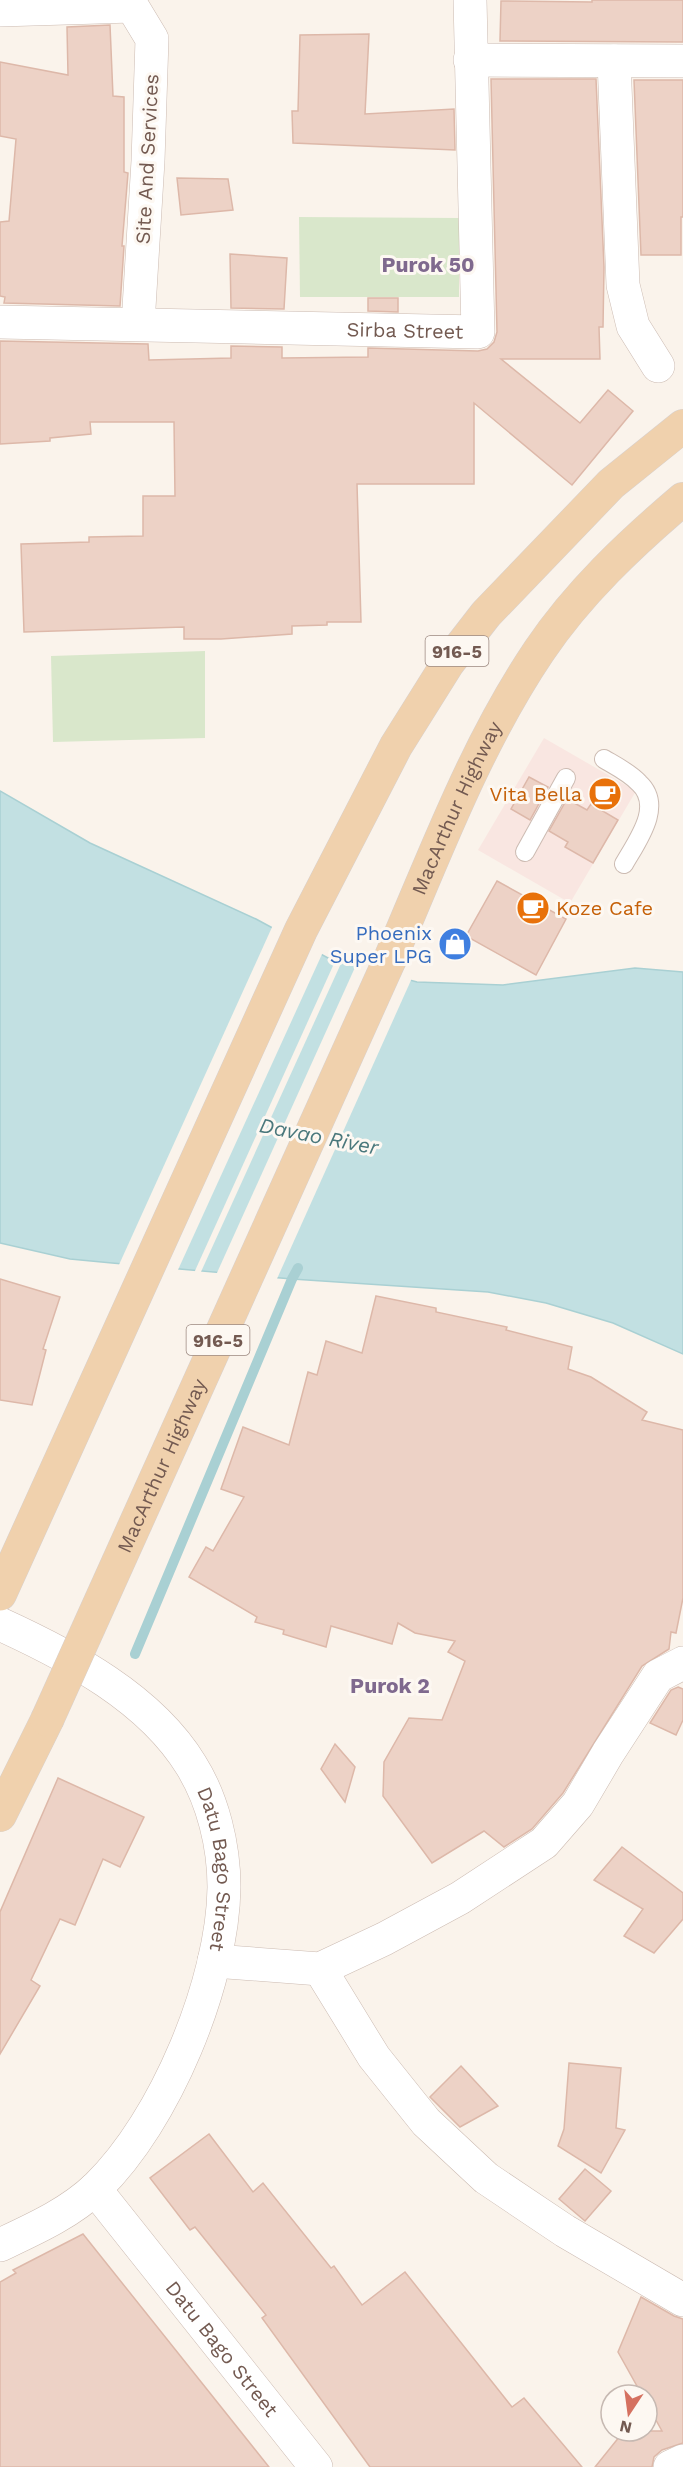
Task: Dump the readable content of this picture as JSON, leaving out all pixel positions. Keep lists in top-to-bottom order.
{
  "streets": {
    "main road": ["916-5", "MacArthur Highway"],
    "street": ["Site And Services", "Sirba Street", "Datu Bago Street"]
  },
  "crossings": [
    ["Site And Services", "Sirba Street"]
  ],
  "districts": ["Purok 50", "Purok 2"],
  "water": ["Davao River"],
  "places": {
    "cafe": ["Vita Bella", "Koze Cafe"],
    "shop": ["Phoenix Super LPG"]
  },
  "north": "bottom"
}
